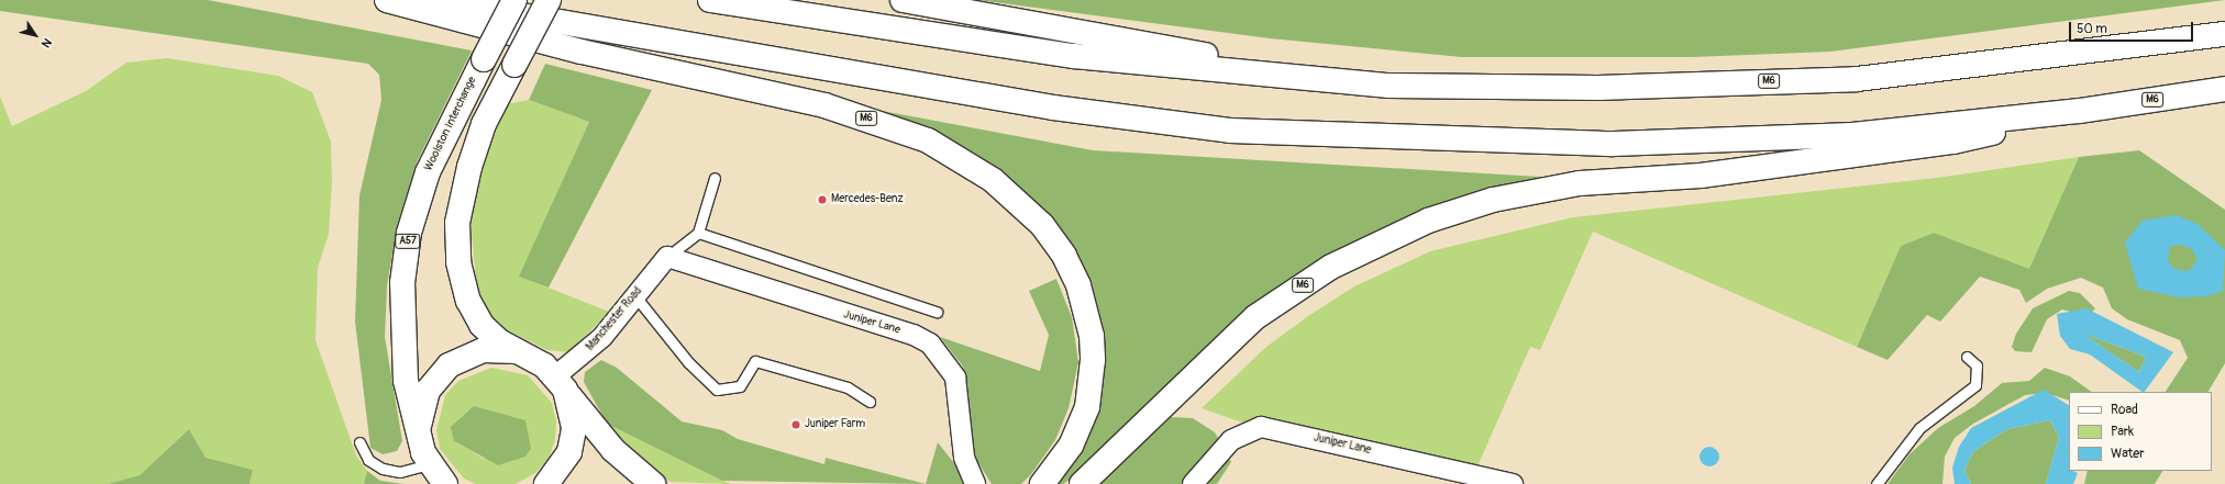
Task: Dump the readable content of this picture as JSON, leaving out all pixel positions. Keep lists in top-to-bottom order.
{
  "streets": {
    "highway": ["M6", "Woolston Interchange", "A57"],
    "street": ["Manchester Road", "Juniper Lane"]
  },
  "crossings": [
    ["Woolston Interchange", "Manchester Road"],
    ["Manchester Road", "Juniper Lane"]
  ],
  "places": ["Mercedes-Benz", "Juniper Farm"],
  "legend": ["Road", "Park", "Water"],
  "scale_bar": "50 m",
  "north": "bottom right"
}
